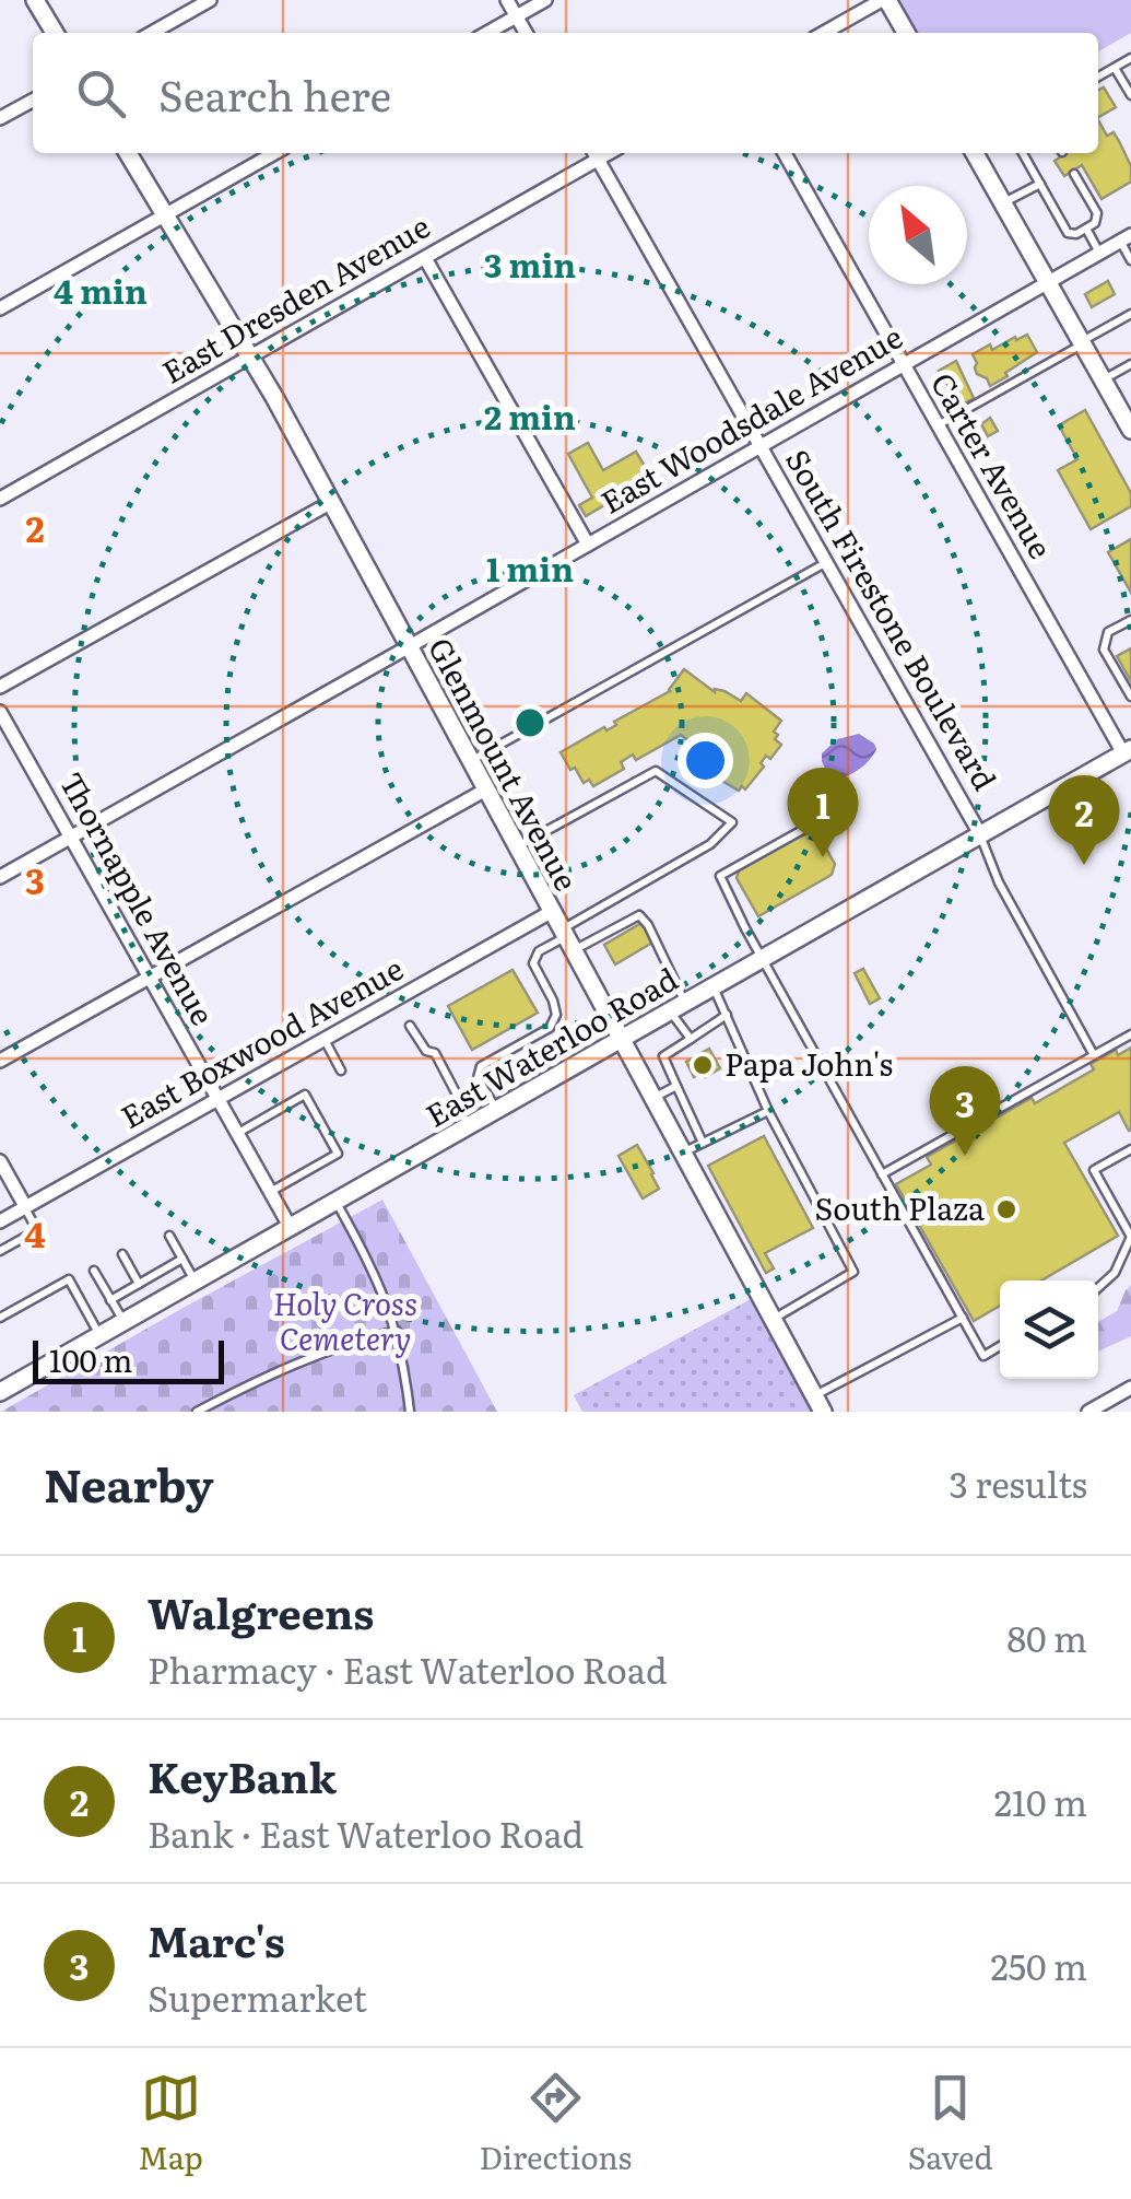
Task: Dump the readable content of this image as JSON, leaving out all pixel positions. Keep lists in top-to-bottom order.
{
  "streets": {
    "main road": ["Glenmount Avenue", "East Waterloo Road"],
    "street": [
      "East Dresden Avenue",
      "East Woodsdale Avenue",
      "Carter Avenue",
      "South Firestone Boulevard",
      "Thornapple Avenue",
      "East Boxwood Avenue"
    ]
  },
  "crossings": [
    ["East Dresden Avenue", "South Firestone Boulevard"],
    ["East Dresden Avenue", "Glenmount Avenue"],
    ["East Woodsdale Avenue", "Carter Avenue"],
    ["East Woodsdale Avenue", "South Firestone Boulevard"],
    ["East Woodsdale Avenue", "Glenmount Avenue"],
    ["East Woodsdale Avenue", "Thornapple Avenue"],
    ["Carter Avenue", "East Waterloo Road"],
    ["South Firestone Boulevard", "East Waterloo Road"],
    ["Glenmount Avenue", "East Boxwood Avenue"],
    ["Glenmount Avenue", "East Waterloo Road"],
    ["Thornapple Avenue", "East Boxwood Avenue"],
    ["Thornapple Avenue", "East Waterloo Road"]
  ],
  "parks": ["Holy Cross Cemetery"],
  "places": ["Papa John's", "South Plaza"],
  "scale_bar": "100 m",
  "north": "top left",
  "page": {
    "search": "Search here",
    "pins": ["1", "2", "3"],
    "scale": "100 m",
    "heading": ["Nearby", "3 results"],
    "list": [
      {
        "mark": "1",
        "name": "Walgreens",
        "note": "Pharmacy · East Waterloo Road",
        "value": "80 m"
      },
      {
        "mark": "2",
        "name": "KeyBank",
        "note": "Bank · East Waterloo Road",
        "value": "210 m"
      },
      {
        "mark": "3",
        "name": "Marc's",
        "note": "Supermarket",
        "value": "250 m"
      }
    ],
    "nav": ["Map", "Directions", "Saved"]
  },
  "grid": {
    "rows": ["2", "3", "4"]
  },
  "rings": [
    "3 min",
    "4 min",
    "2 min",
    "1 min"
  ]
}
